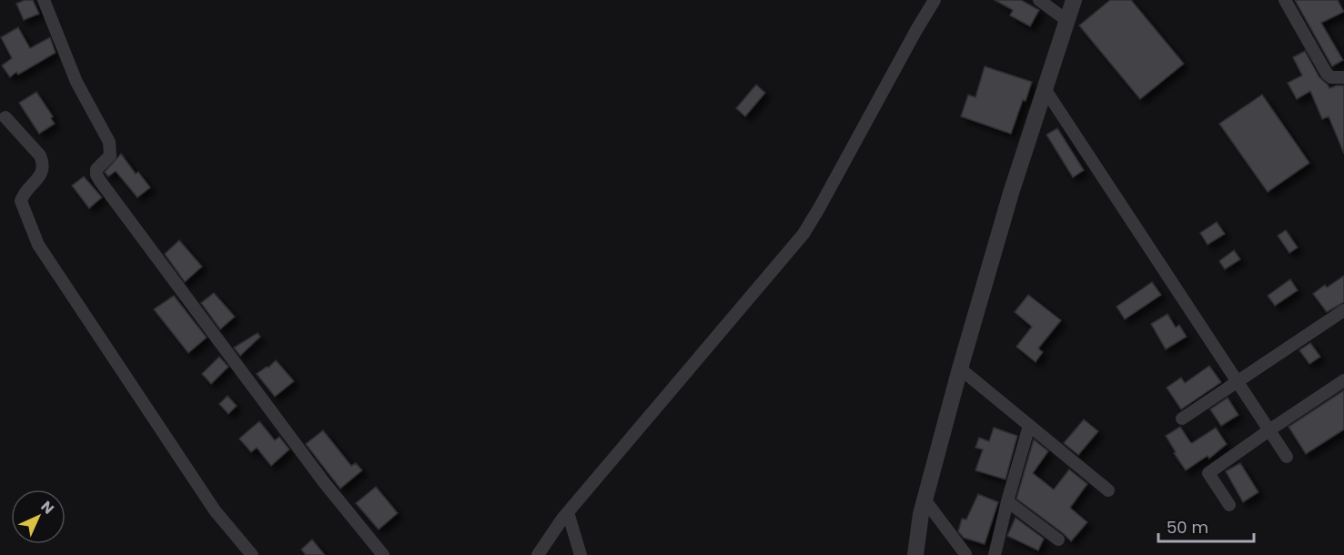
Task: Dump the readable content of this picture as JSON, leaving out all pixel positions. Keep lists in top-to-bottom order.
{
  "scale_bar": "50 m",
  "north": "top right"
}
